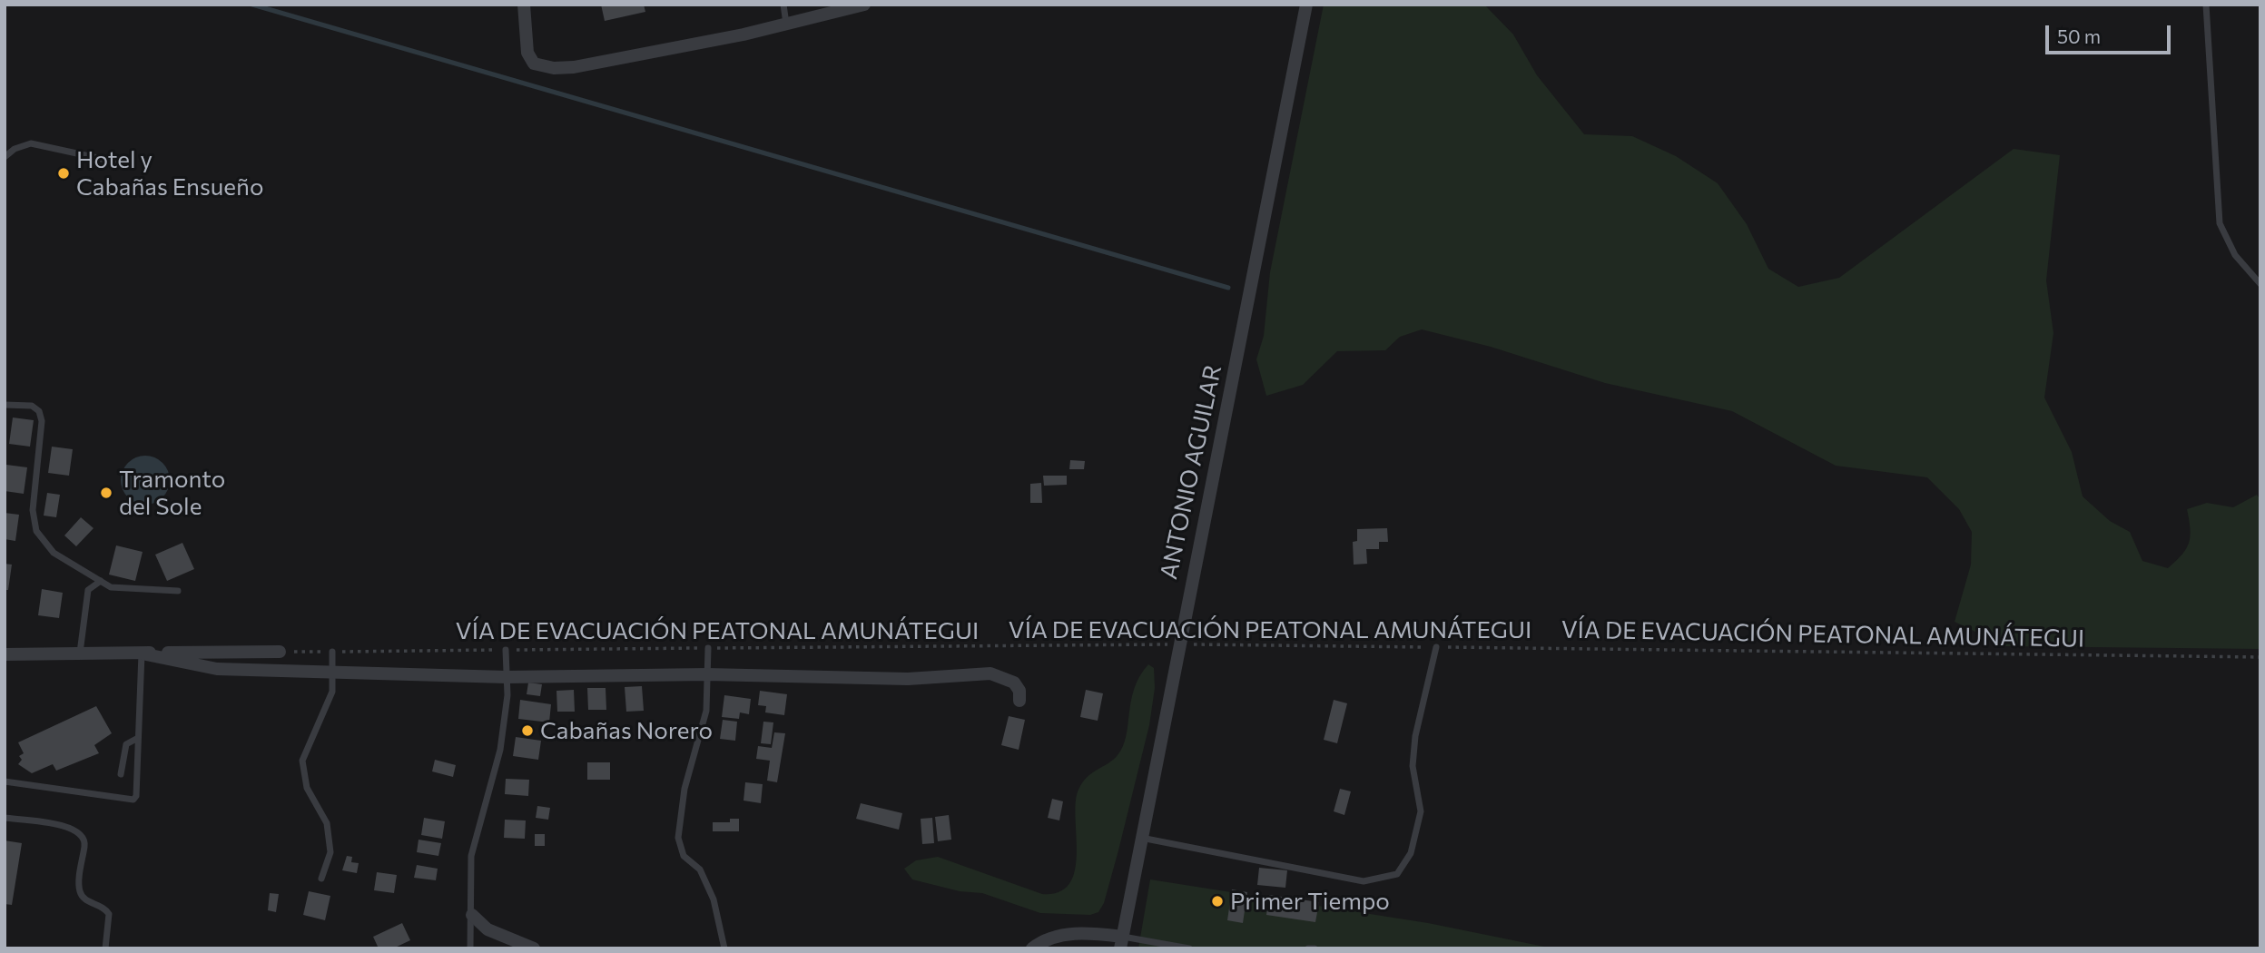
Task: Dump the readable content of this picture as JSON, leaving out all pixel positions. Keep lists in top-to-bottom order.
{
  "streets": {
    "street": ["ANTONIO AGUILAR"],
    "path": ["VÍA DE EVACUACIÓN PEATONAL AMUNÁTEGUI"]
  },
  "crossings": [
    ["ANTONIO AGUILAR", "VÍA DE EVACUACIÓN PEATONAL AMUNÁTEGUI"]
  ],
  "places": [
    "Hotel y Cabañas Ensueño",
    "Tramonto del Sole",
    "Cabañas Norero",
    "Primer Tiempo"
  ],
  "scale_bar": "50 m"
}
